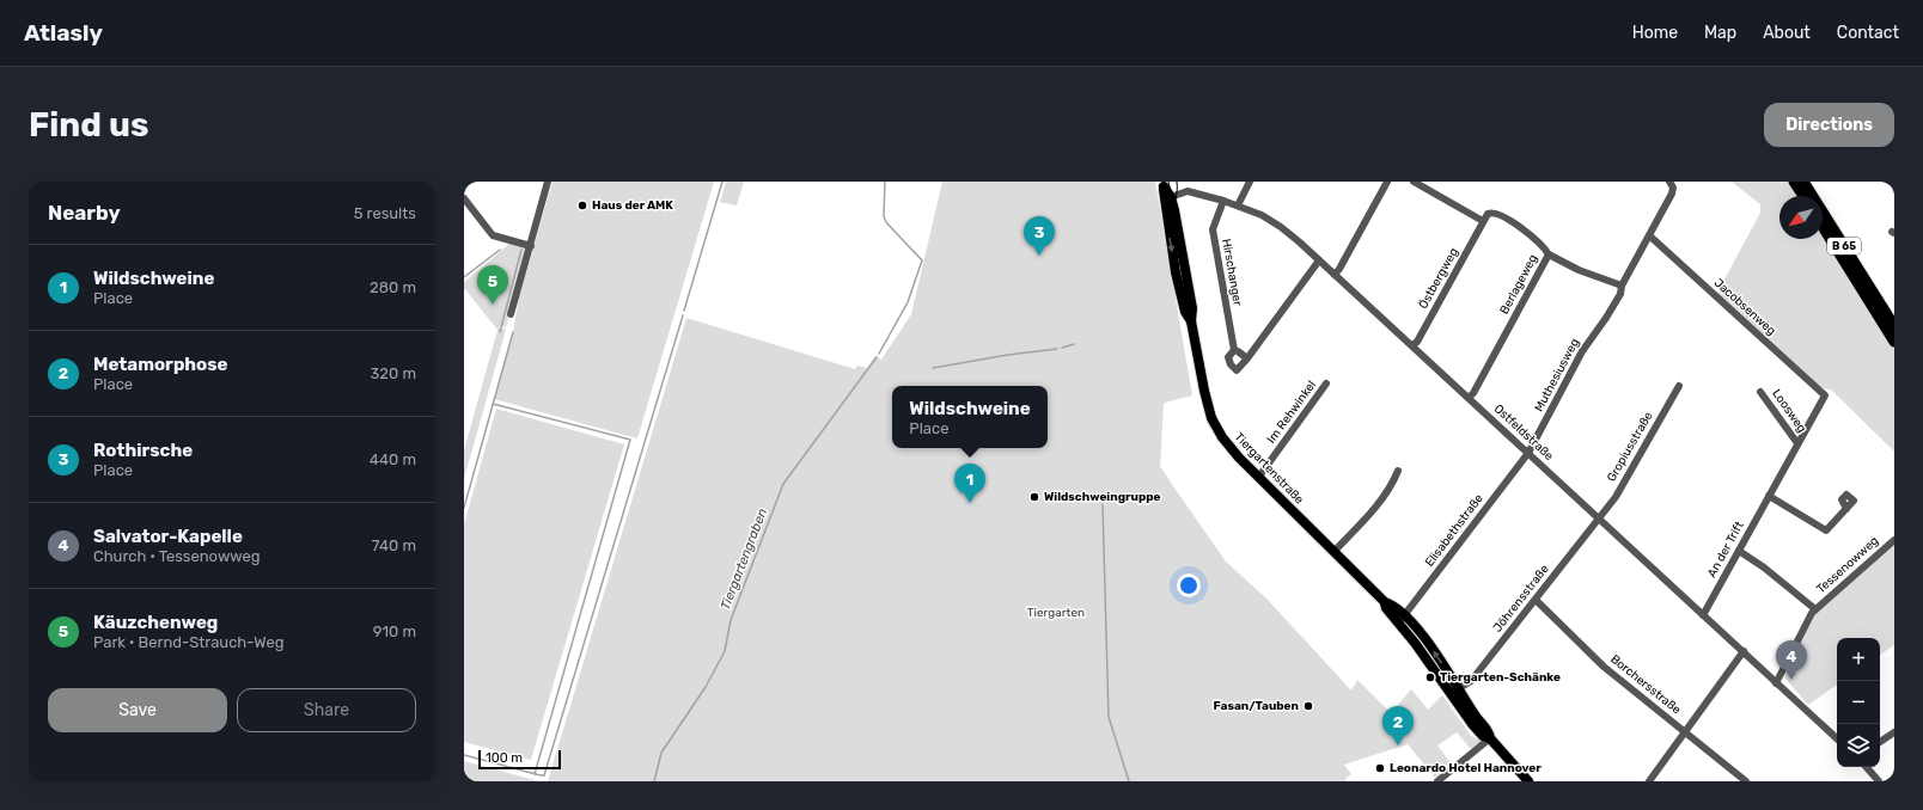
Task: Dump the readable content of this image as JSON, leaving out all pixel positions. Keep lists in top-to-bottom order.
{
  "streets": {
    "highway": ["B 65"],
    "main road": ["Tiergartenstraße"],
    "street": [
      "Hirschanger",
      "Östbergweg",
      "Berlageweg",
      "Jacobsenweg",
      "Muthesiusweg",
      "Loosweg",
      "Im Rehwinkel",
      "Ostfeldstraße",
      "Gropiusstraße",
      "Elisabethstraße",
      "An der Trift",
      "Tessenowweg",
      "Jöhrensstraße",
      "Borchersstraße"
    ]
  },
  "crossings": [
    ["Hirschanger", "Ostfeldstraße"],
    ["Östbergweg", "Berlageweg"],
    ["Östbergweg", "Ostfeldstraße"],
    ["Berlageweg", "Ostfeldstraße"],
    ["Jacobsenweg", "Muthesiusweg"],
    ["Jacobsenweg", "An der Trift"],
    ["Muthesiusweg", "Ostfeldstraße"],
    ["Muthesiusweg", "Elisabethstraße"],
    ["Loosweg", "An der Trift"],
    ["Im Rehwinkel", "Tiergartenstraße"],
    ["Ostfeldstraße", "Gropiusstraße"],
    ["Ostfeldstraße", "Tiergartenstraße"],
    ["Ostfeldstraße", "Elisabethstraße"],
    ["Ostfeldstraße", "An der Trift"],
    ["Ostfeldstraße", "Tessenowweg"],
    ["Ostfeldstraße", "Jöhrensstraße"],
    ["Gropiusstraße", "Jöhrensstraße"],
    ["Tiergartenstraße", "Elisabethstraße"],
    ["Tiergartenstraße", "Jöhrensstraße"],
    ["An der Trift", "Tessenowweg"],
    ["Jöhrensstraße", "Borchersstraße"]
  ],
  "water": ["Tiergartengraben"],
  "parks": ["Tiergarten"],
  "places": [
    "Haus der AMK",
    "Wildschweingruppe",
    "Tiergarten-Schänke",
    "Fasan/Tauben",
    "Leonardo Hotel Hannover"
  ],
  "scale_bar": "100 m",
  "north": "bottom left",
  "page": {
    "header": "Atlasly",
    "nav": [
      "Home",
      "Map",
      "About",
      "Contact"
    ],
    "buttons": [
      "Directions",
      ["Save", "Share"]
    ],
    "title": "Find us",
    "heading": ["Nearby", "5 results"],
    "pins": [
      "3",
      "5",
      "1",
      "4",
      "2"
    ],
    "list": [
      {
        "mark": "1",
        "name": "Wildschweine",
        "note": "Place",
        "value": "280 m"
      },
      {
        "mark": "2",
        "name": "Metamorphose",
        "note": "Place",
        "value": "320 m"
      },
      {
        "mark": "3",
        "name": "Rothirsche",
        "note": "Place",
        "value": "440 m"
      },
      {
        "mark": "4",
        "name": "Salvator-Kapelle",
        "note": "Church · Tessenowweg",
        "value": "740 m"
      },
      {
        "mark": "5",
        "name": "Käuzchenweg",
        "note": "Park · Bernd-Strauch-Weg",
        "value": "910 m"
      }
    ],
    "popup": ["Wildschweine", "Place"],
    "map_buttons": ["+", "−"],
    "scale": "100 m"
  }
}
